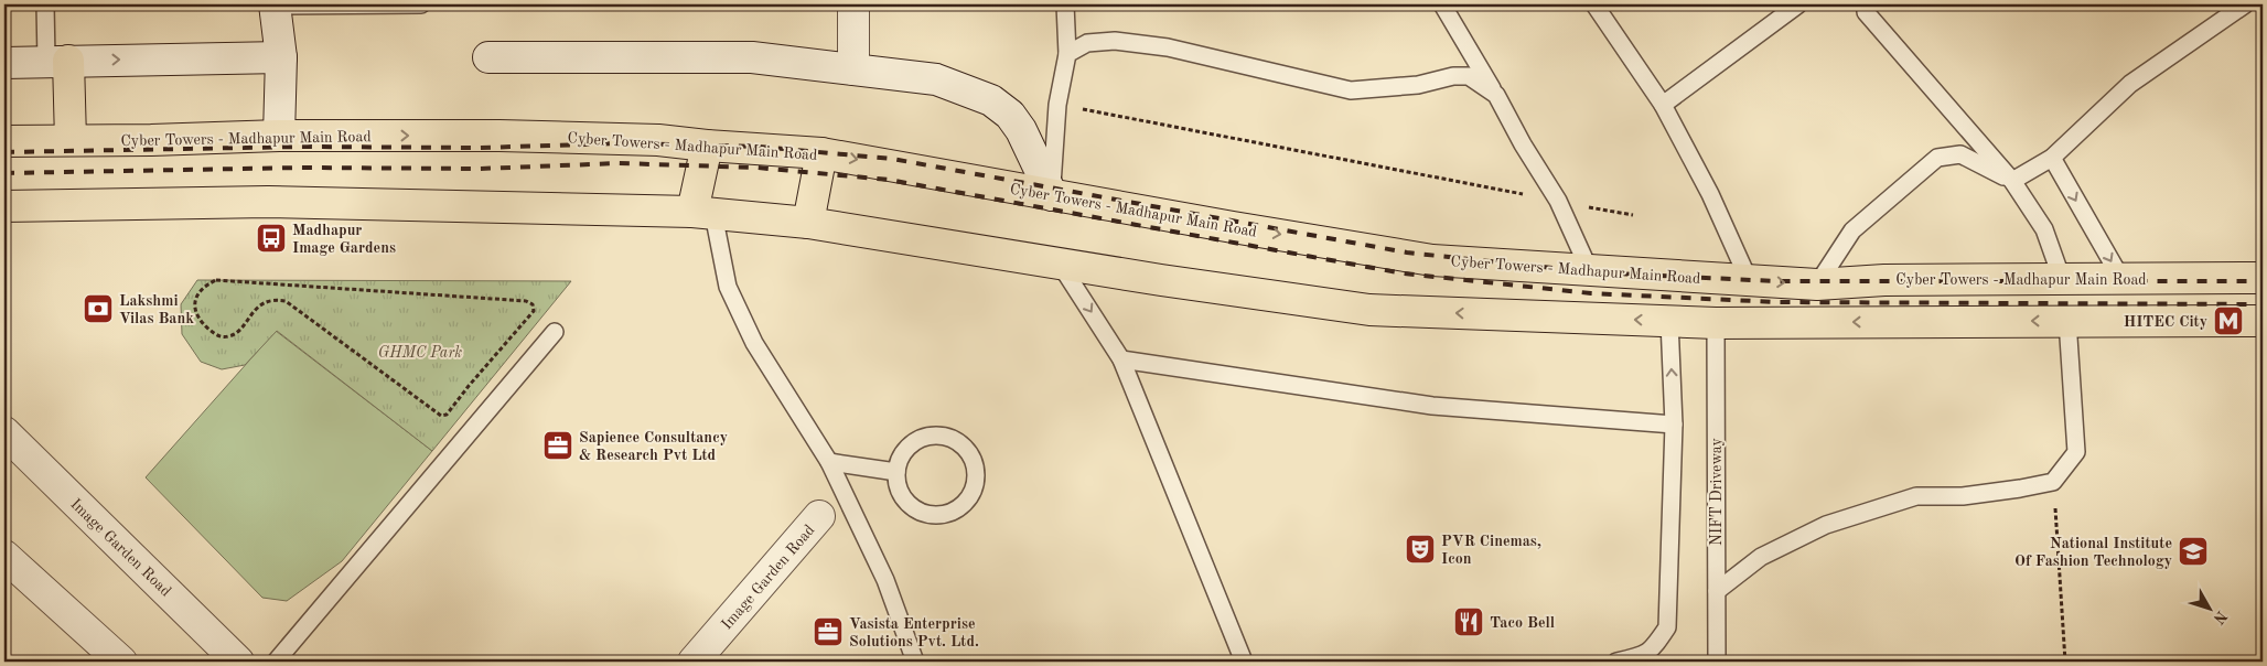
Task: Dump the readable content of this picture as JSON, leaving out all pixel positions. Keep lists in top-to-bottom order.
{
  "streets": {
    "main road": ["Cyber Towers - Madhapur Main Road"],
    "street": ["Image Garden Road"],
    "lane": ["NIFT Driveway"]
  },
  "parks": ["GHMC Park"],
  "places": {
    "bus stop": ["Madhapur Image Gardens"],
    "bank": ["Lakshmi Vilas Bank"],
    "metro station": ["HITEC City"],
    "office": ["Sapience Consultancy & Research Pvt Ltd", "Vasista Enterprise Solutions Pvt. Ltd."],
    "theatre": ["PVR Cinemas, Icon"],
    "school or university": ["National Institute Of Fashion Technology"],
    "restaurant": ["Taco Bell"]
  },
  "north": "bottom right"
}
